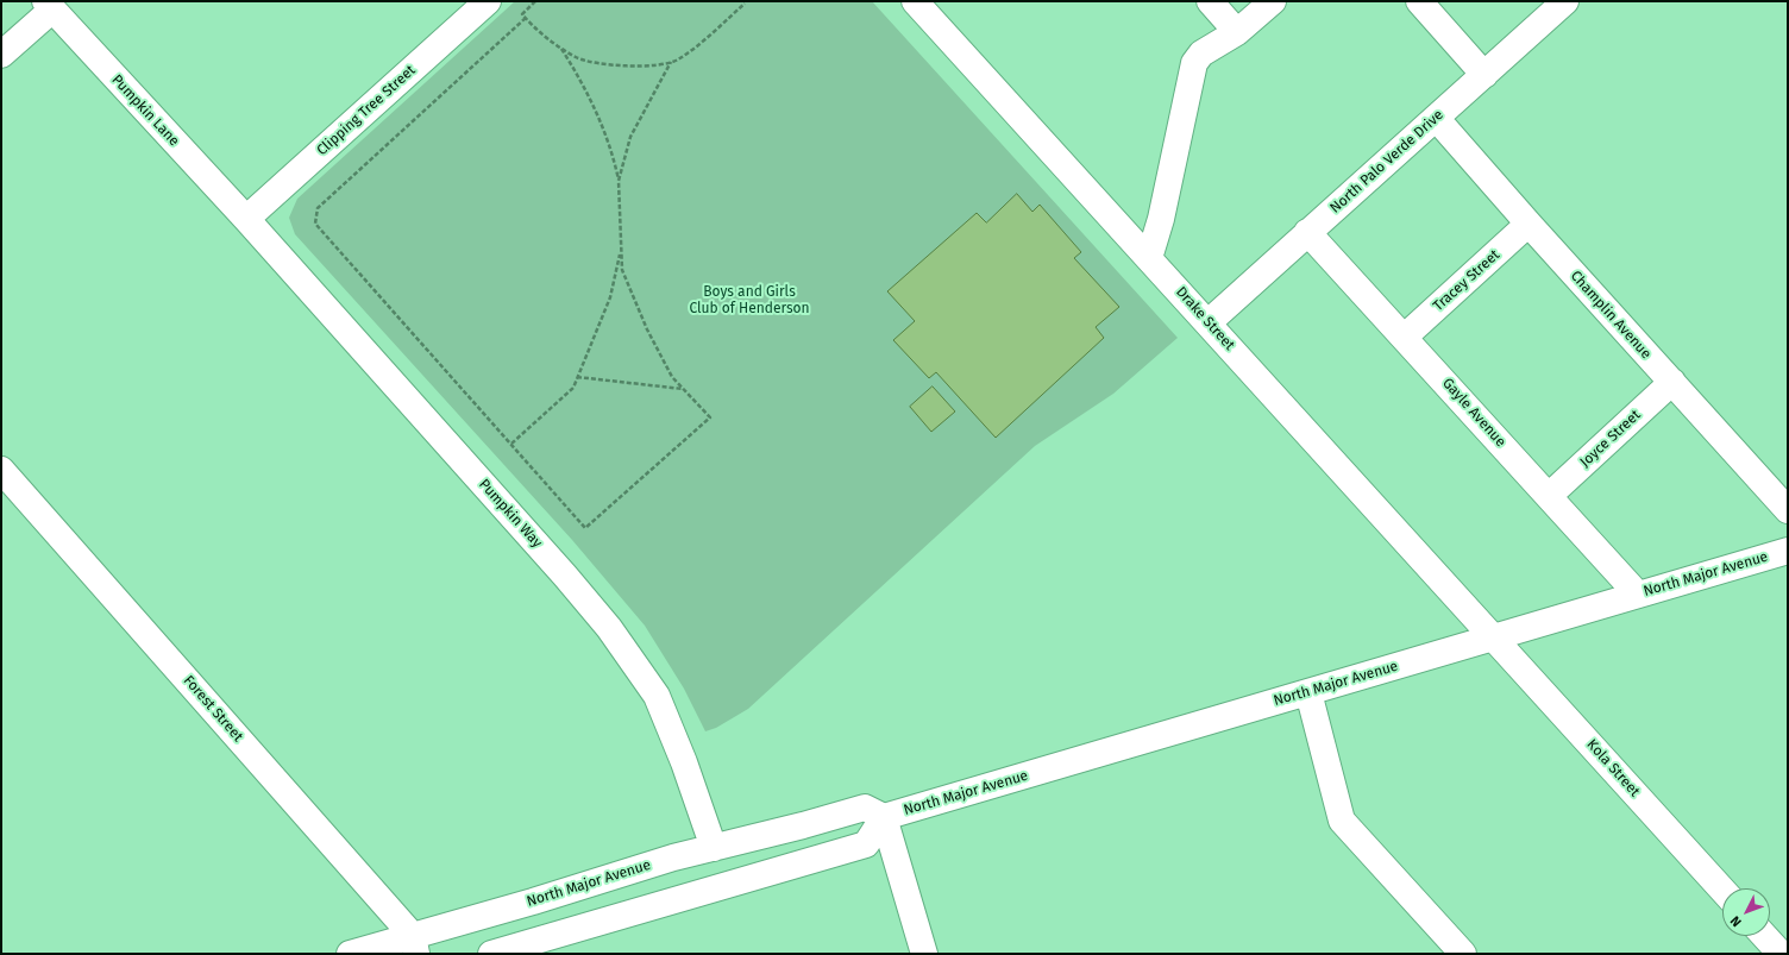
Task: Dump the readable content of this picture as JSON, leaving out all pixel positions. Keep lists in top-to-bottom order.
{
  "streets": {
    "street": [
      "Pumpkin Lane",
      "Clipping Tree Street",
      "North Palo Verde Drive",
      "Tracey Street",
      "Champlin Avenue",
      "Drake Street",
      "Gayle Avenue",
      "Joyce Street",
      "Pumpkin Way",
      "North Major Avenue",
      "Forest Street",
      "Kola Street"
    ]
  },
  "crossings": [
    ["Pumpkin Lane", "Clipping Tree Street"],
    ["Pumpkin Lane", "Pumpkin Way"],
    ["Clipping Tree Street", "Pumpkin Way"],
    ["North Palo Verde Drive", "Champlin Avenue"],
    ["North Palo Verde Drive", "Drake Street"],
    ["North Palo Verde Drive", "Gayle Avenue"],
    ["Tracey Street", "Champlin Avenue"],
    ["Tracey Street", "Gayle Avenue"],
    ["Champlin Avenue", "Joyce Street"],
    ["Drake Street", "North Major Avenue"],
    ["Drake Street", "Kola Street"],
    ["Gayle Avenue", "Joyce Street"],
    ["Gayle Avenue", "North Major Avenue"],
    ["Pumpkin Way", "North Major Avenue"],
    ["North Major Avenue", "Forest Street"],
    ["North Major Avenue", "Kola Street"]
  ],
  "parks": ["Boys and Girls Club of Henderson"],
  "north": "bottom left"
}
